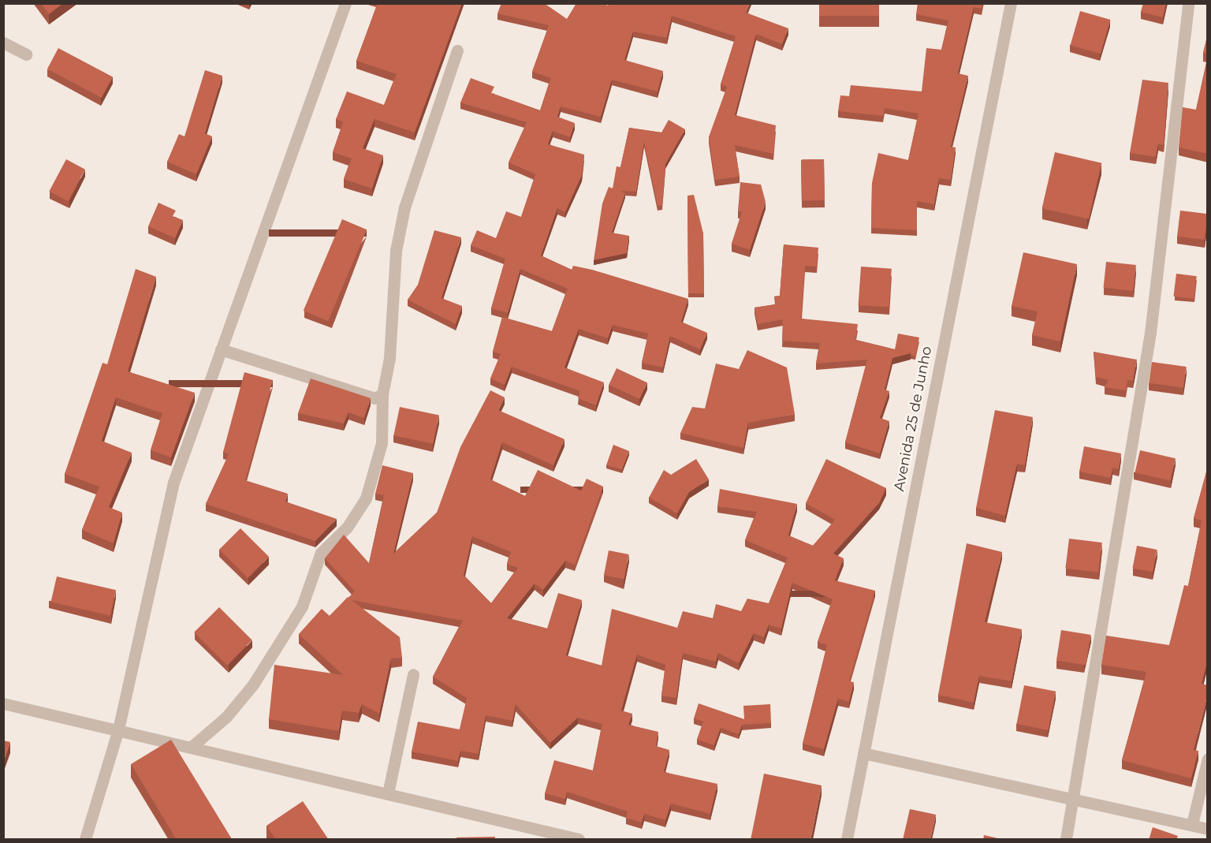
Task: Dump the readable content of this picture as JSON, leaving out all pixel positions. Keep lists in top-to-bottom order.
{
  "streets": {
    "street": ["Avenida 25 de Junho"]
  }
}
